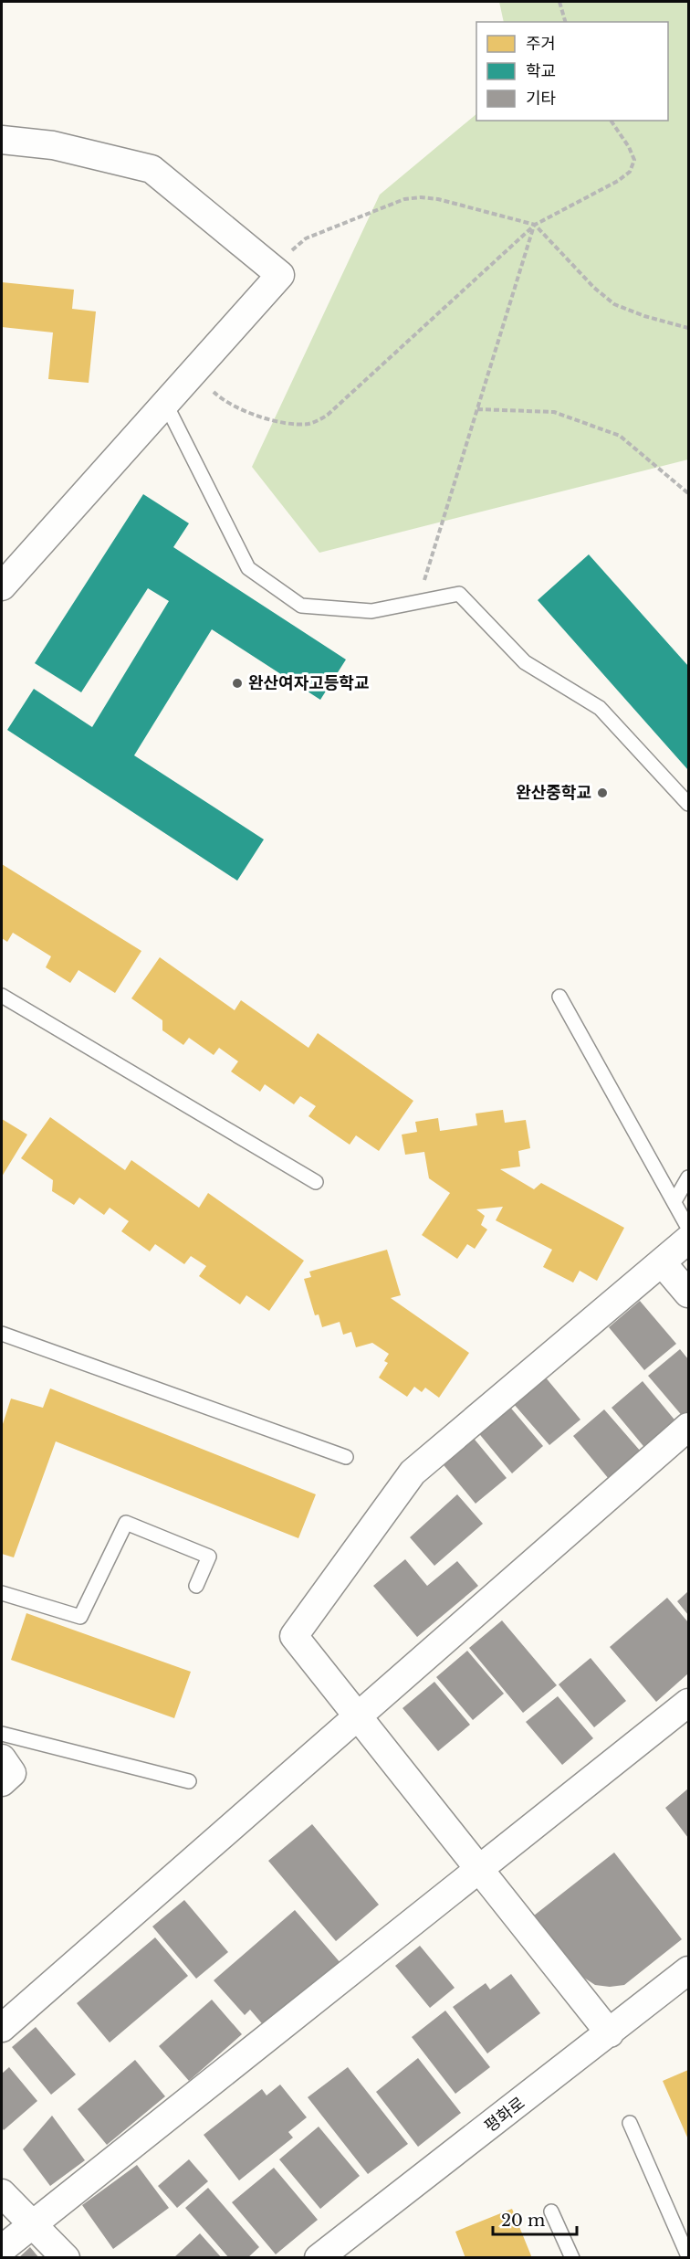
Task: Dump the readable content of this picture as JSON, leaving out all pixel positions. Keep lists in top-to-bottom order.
{
  "streets": {
    "street": ["평화로"]
  },
  "places": ["완산여자고등학교", "완산중학교"],
  "legend": ["주거", "학교", "기타"],
  "scale_bar": "20 m"
}
